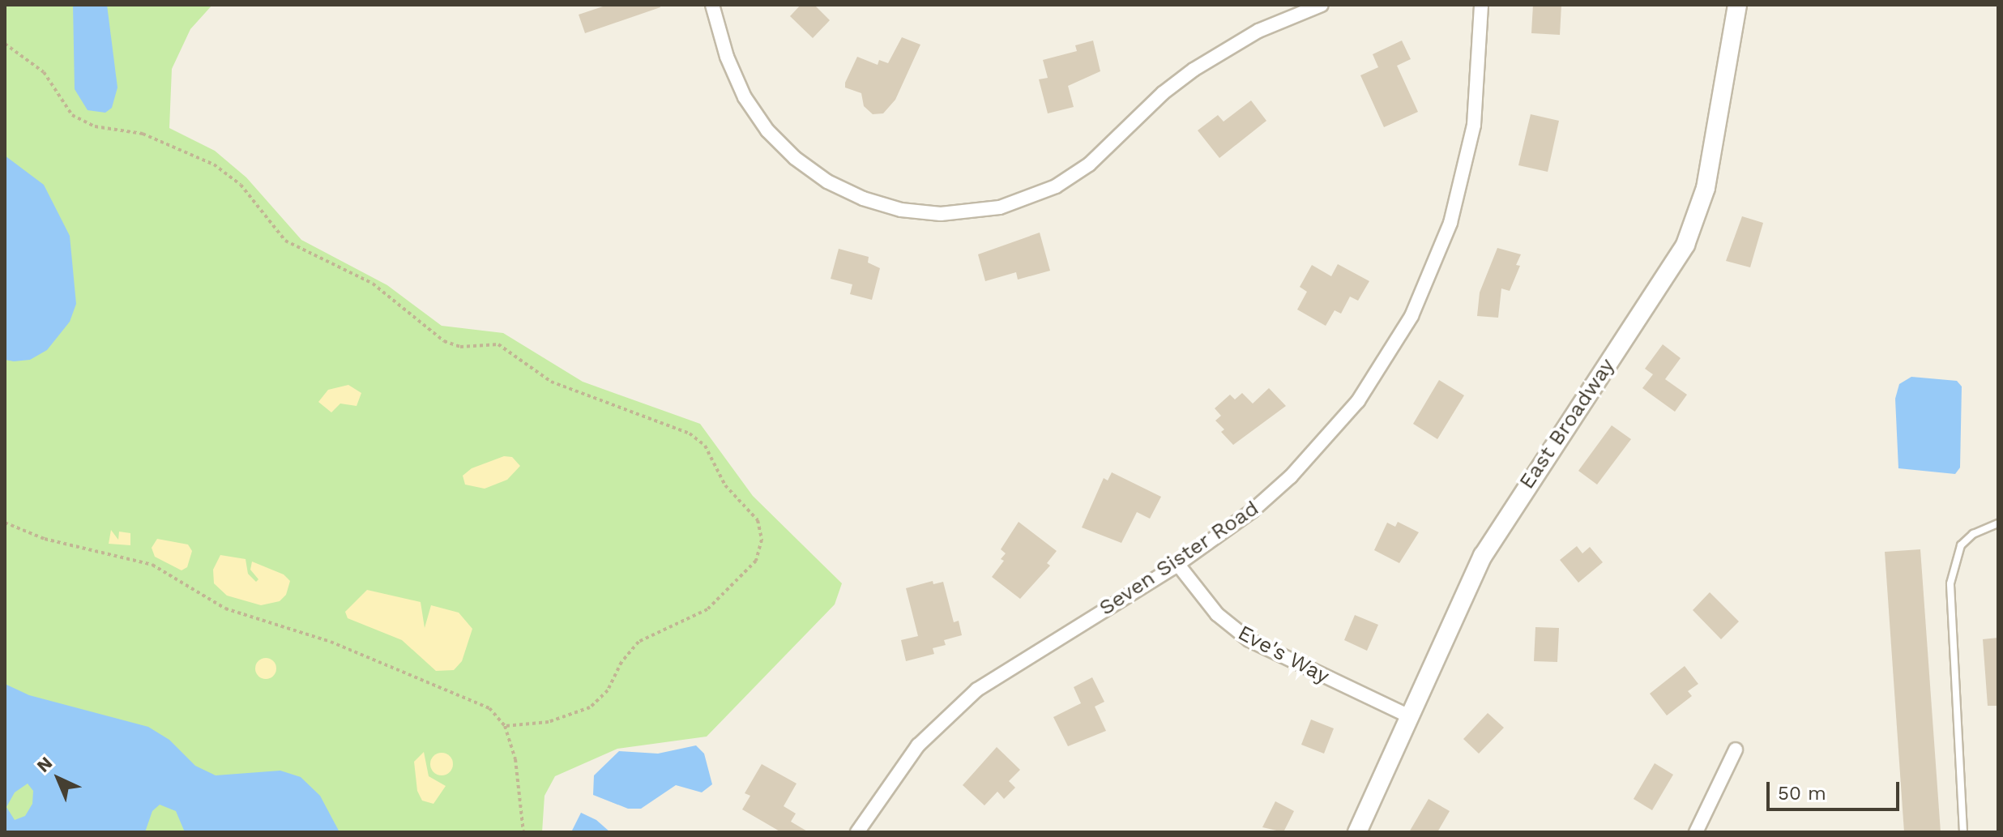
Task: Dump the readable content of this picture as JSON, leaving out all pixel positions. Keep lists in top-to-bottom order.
{
  "streets": {
    "street": ["East Broadway", "Seven Sister Road", "Eve's Way"]
  },
  "crossings": [
    ["East Broadway", "Eve's Way"],
    ["Seven Sister Road", "Eve's Way"]
  ],
  "scale_bar": "50 m",
  "north": "top left"
}
